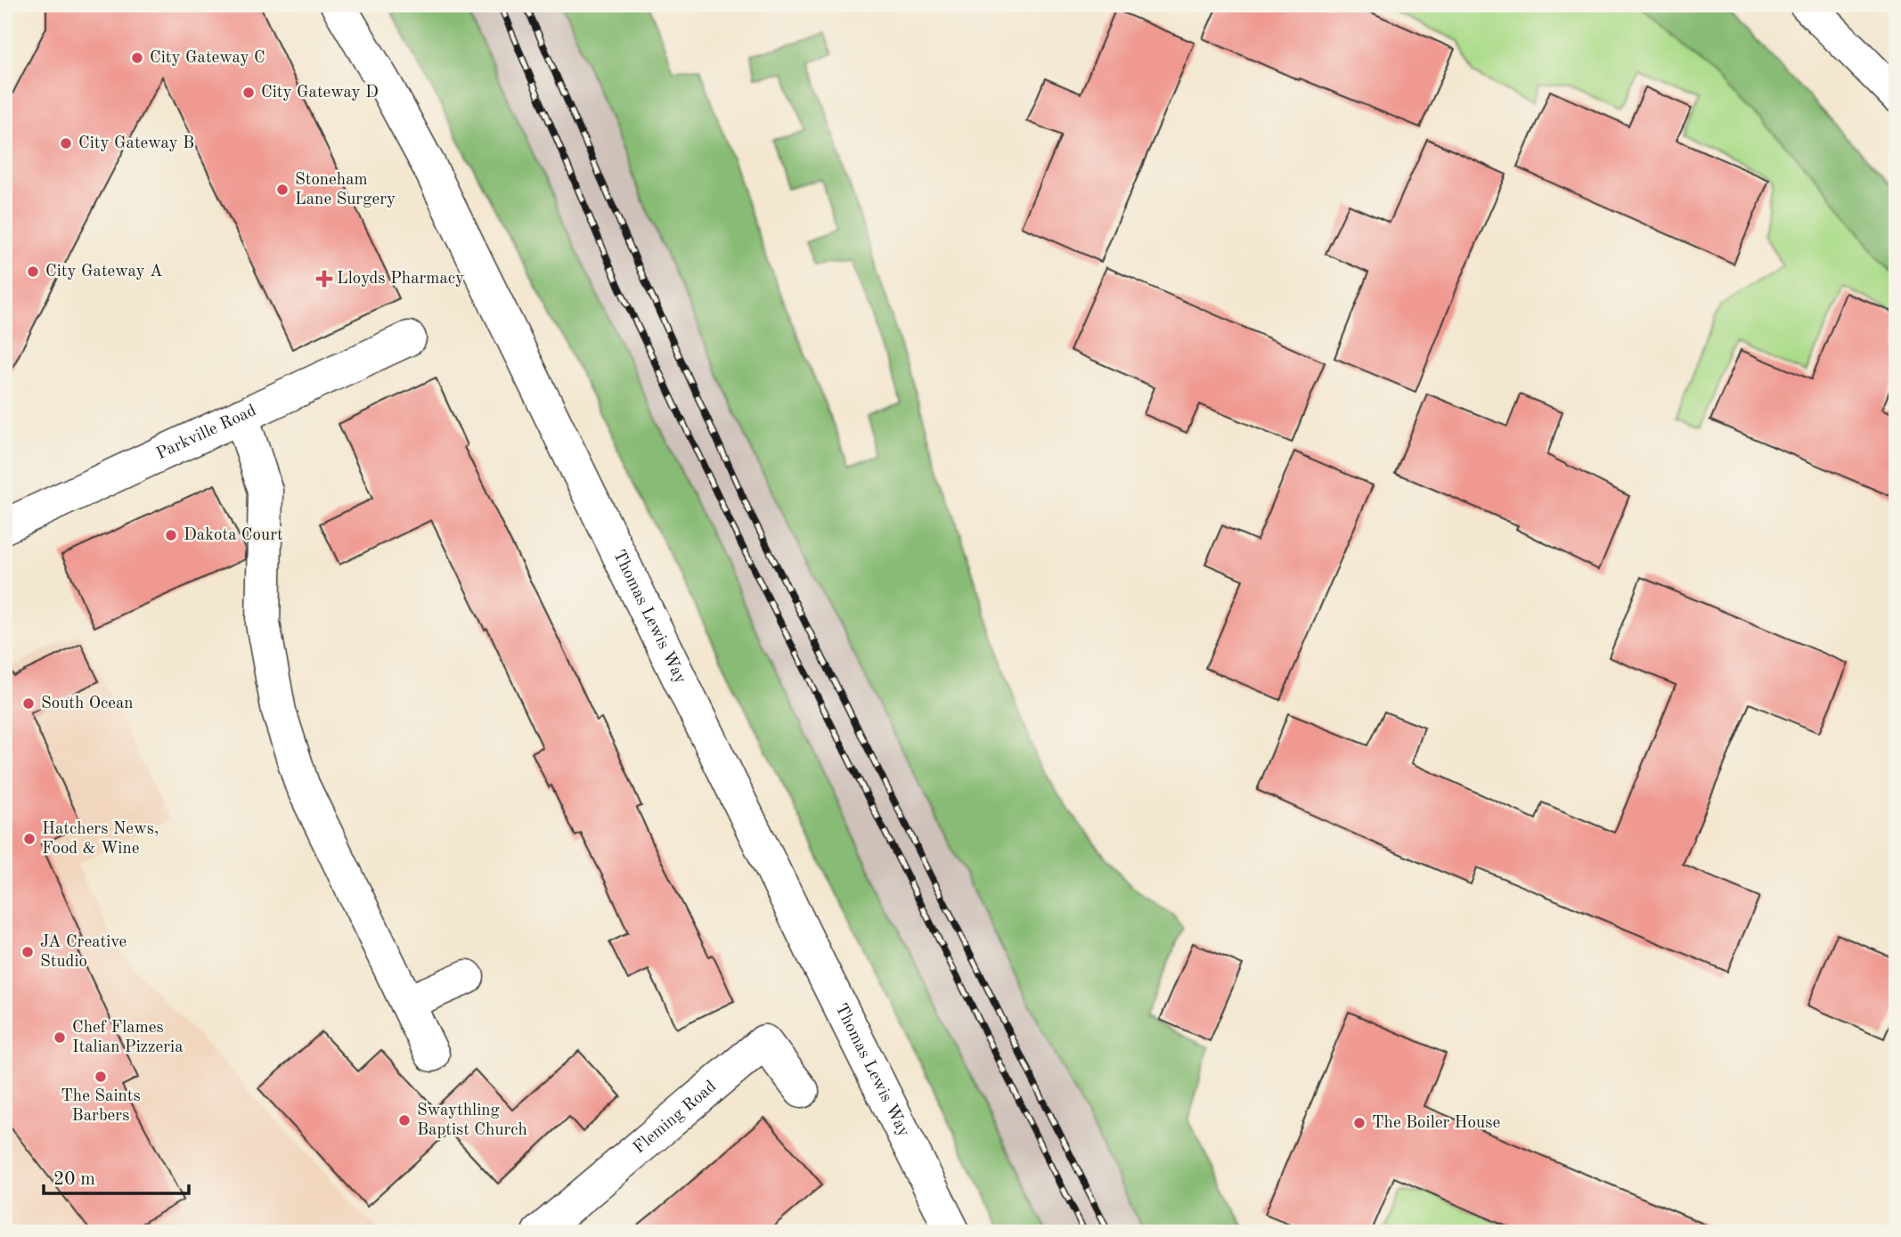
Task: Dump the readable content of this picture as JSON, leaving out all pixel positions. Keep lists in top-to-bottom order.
{
  "streets": {
    "main road": ["Parkville Road", "Thomas Lewis Way", "Fleming Road"]
  },
  "places": {
    "other": [
      "City Gateway C",
      "City Gateway D",
      "City Gateway B",
      "Stoneham Lane Surgery",
      "City Gateway A",
      "Dakota Court",
      "South Ocean",
      "Hatchers News, Food & Wine",
      "JA Creative Studio",
      "Chef Flames Italian Pizzeria",
      "The Saints Barbers",
      "Swaythling Baptist Church",
      "The Boiler House"
    ],
    "health": ["Lloyds Pharmacy"]
  },
  "scale_bar": "20 m"
}
